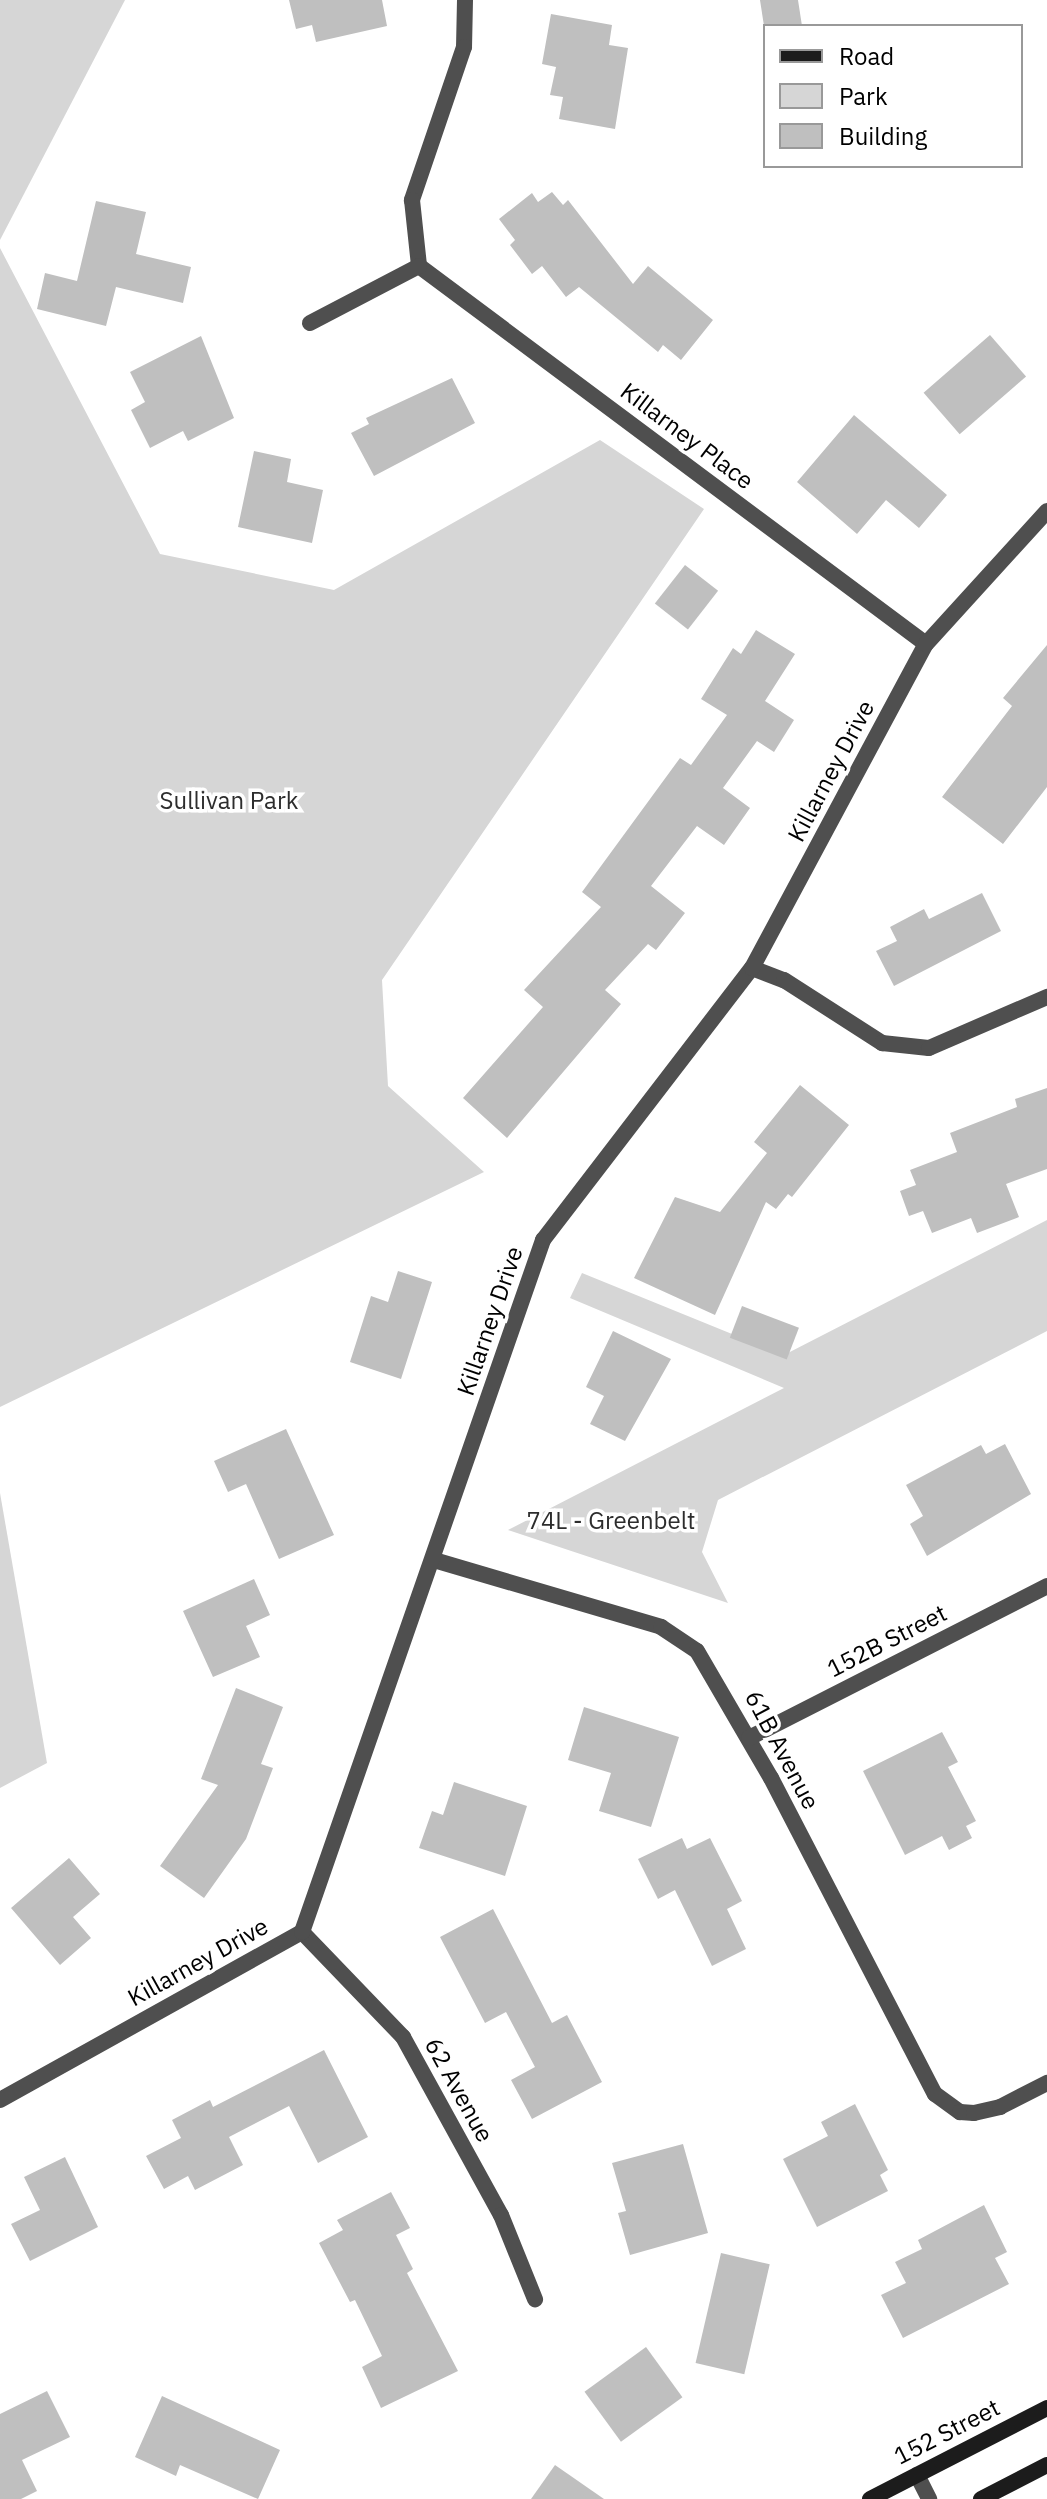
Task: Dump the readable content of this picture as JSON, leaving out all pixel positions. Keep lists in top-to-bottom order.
{
  "streets": {
    "main road": ["152 Street"],
    "street": [
      "Killarney Place",
      "Killarney Drive",
      "152B Street",
      "61B Avenue",
      "62 Avenue"
    ]
  },
  "crossings": [
    ["Killarney Place", "Killarney Drive"],
    ["Killarney Drive", "61B Avenue"],
    ["Killarney Drive", "62 Avenue"],
    ["152B Street", "61B Avenue"]
  ],
  "parks": ["Sullivan Park", "74L - Greenbelt"],
  "legend": ["Road", "Park", "Building"]
}
